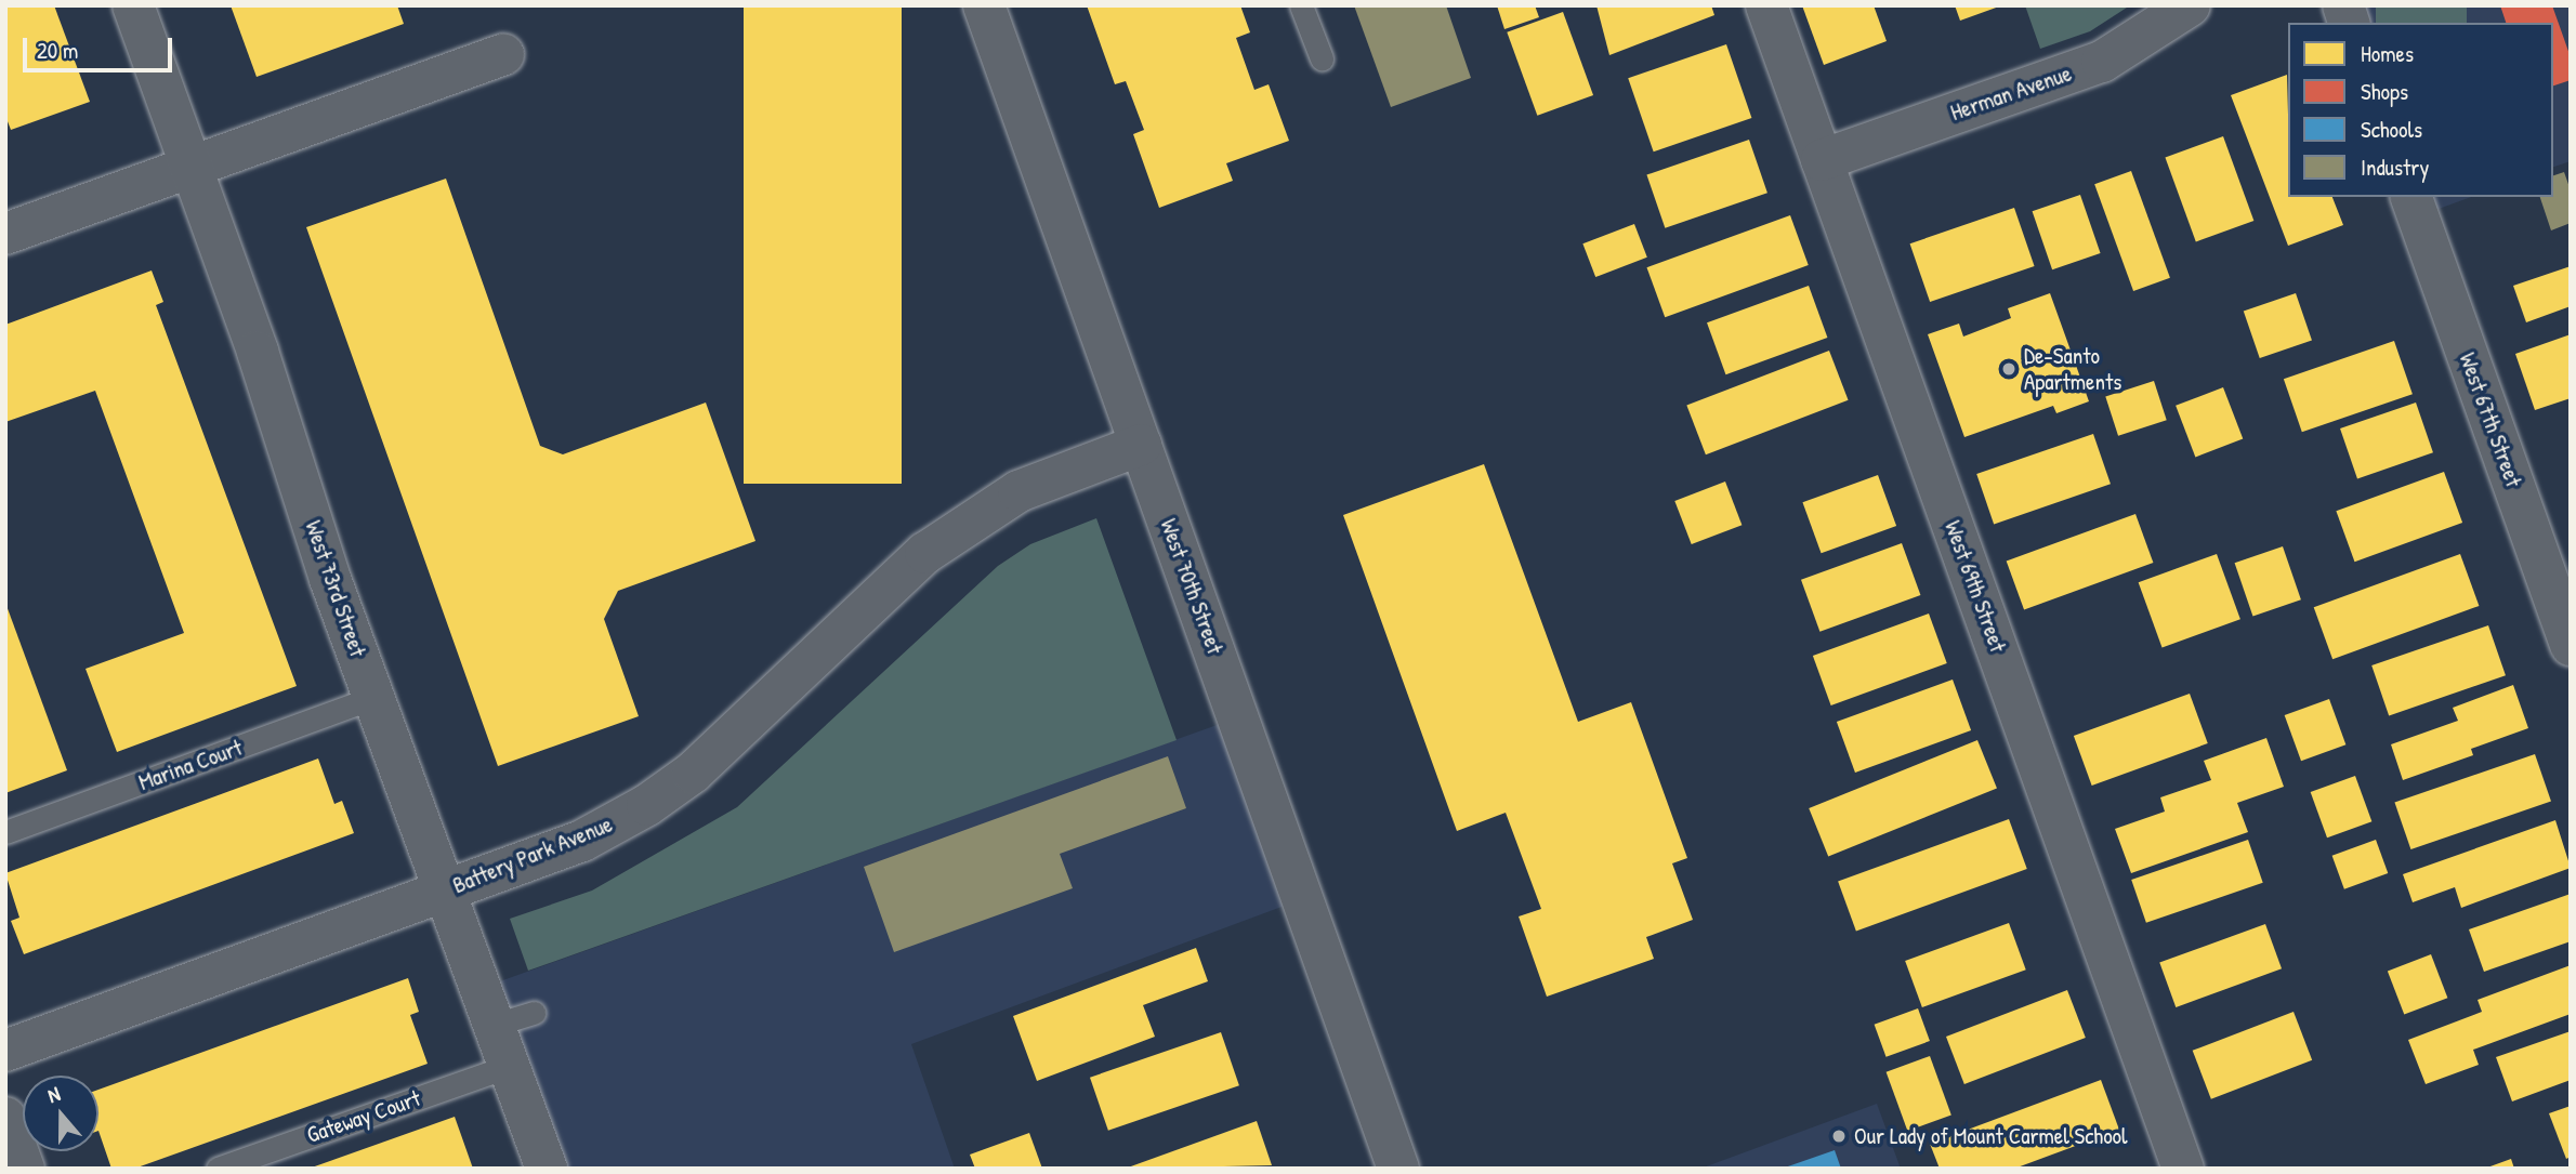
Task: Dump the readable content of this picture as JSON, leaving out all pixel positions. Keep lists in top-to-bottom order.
{
  "streets": {
    "street": [
      "Herman Avenue",
      "West 67th Street",
      "West 70th Street",
      "West 69th Street",
      "West 73rd Street",
      "Battery Park Avenue"
    ],
    "lane": ["Marina Court", "Gateway Court"]
  },
  "crossings": [
    ["Herman Avenue", "West 69th Street"],
    ["West 70th Street", "Battery Park Avenue"],
    ["West 73rd Street", "Marina Court"],
    ["West 73rd Street", "Battery Park Avenue"],
    ["West 73rd Street", "Gateway Court"]
  ],
  "places": ["De-Santo Apartments", "Our Lady of Mount Carmel School"],
  "legend": [
    "Homes",
    "Shops",
    "Schools",
    "Industry"
  ],
  "scale_bar": "20 m",
  "north": "top"
}
